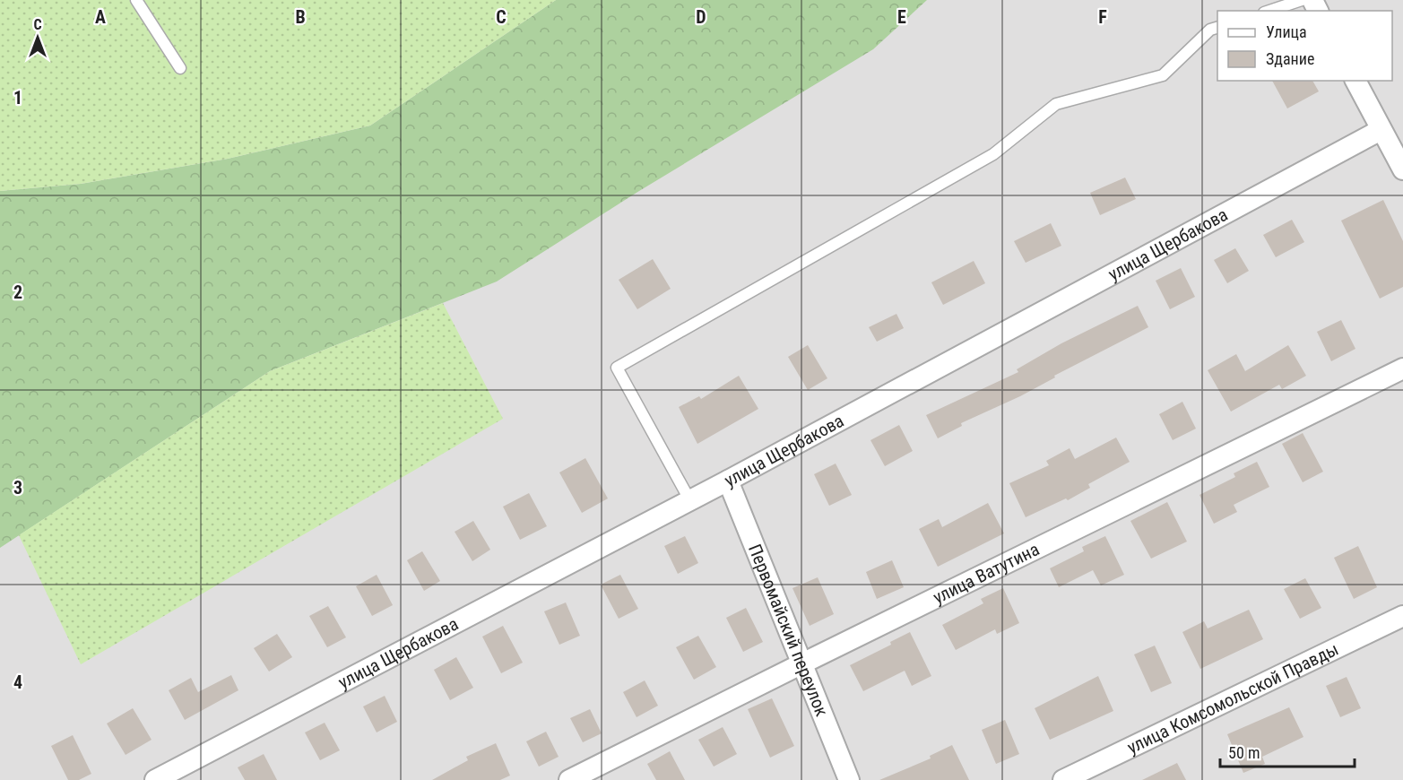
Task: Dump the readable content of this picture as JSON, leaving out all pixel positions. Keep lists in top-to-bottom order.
{
  "streets": {
    "street": [
      "улица Щербакова",
      "улица Ватутина",
      "Первомайский переулок",
      "улица Комсомольской Правды"
    ]
  },
  "crossings": [
    ["улица Щербакова", "Первомайский переулок"],
    ["улица Ватутина", "Первомайский переулок"]
  ],
  "legend": ["Улица", "Здание"],
  "scale_bar": "50 m",
  "north": "top",
  "grid": {
    "columns": [
      "A",
      "B",
      "C",
      "D",
      "E",
      "F"
    ],
    "rows": [
      "1",
      "2",
      "3",
      "4"
    ]
  }
}
